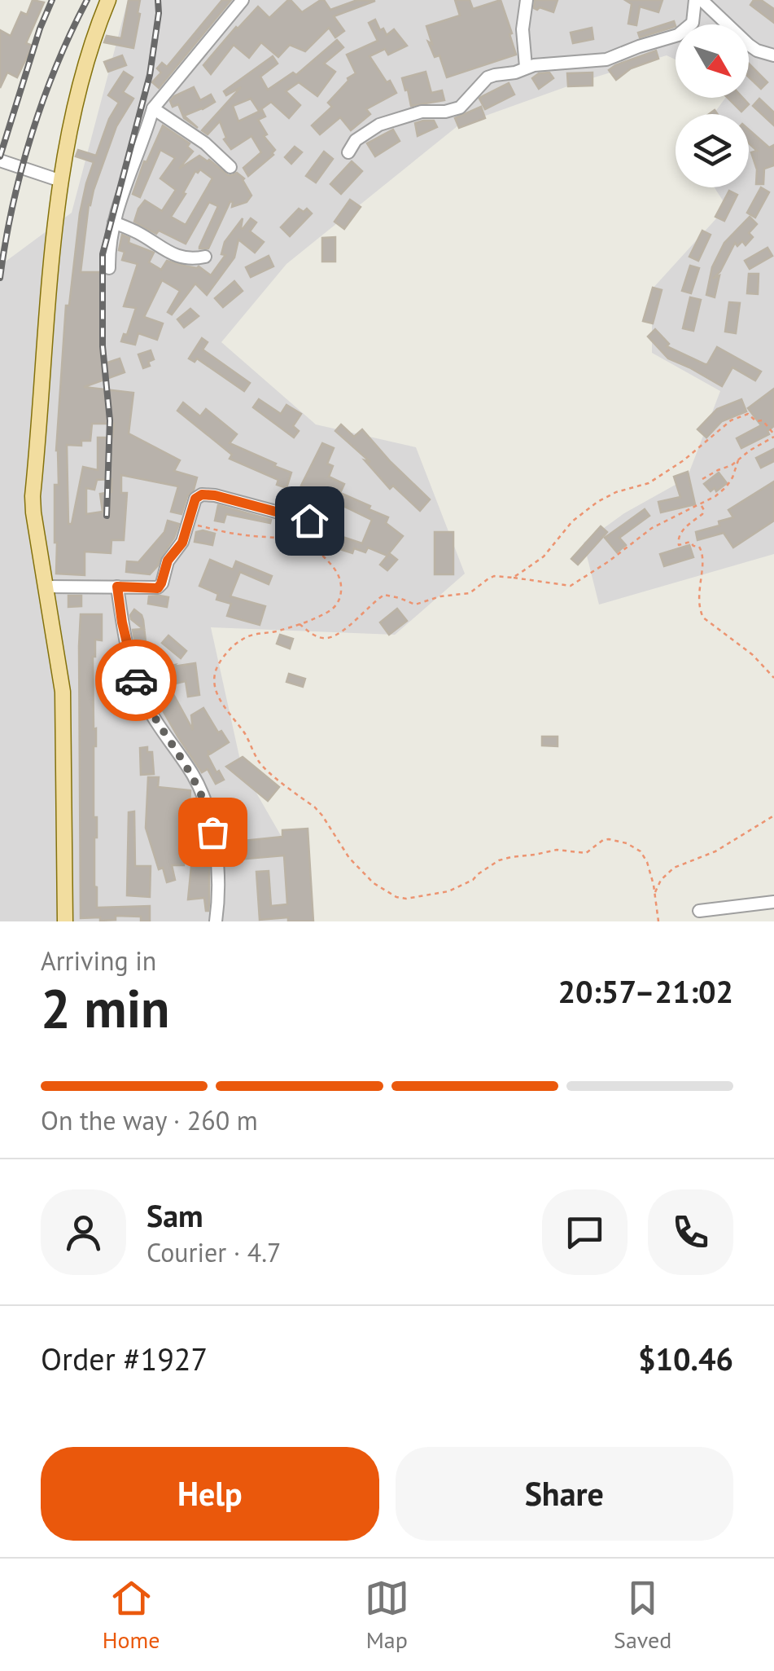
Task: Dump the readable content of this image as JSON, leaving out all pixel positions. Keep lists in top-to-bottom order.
{
  "north": "bottom right",
  "page": {
    "heading": ["2 min", "Arriving in", "20:57–21:02"],
    "panel": [
      "Sam",
      "Courier · 4.7",
      "Order #1927",
      "$10.46"
    ],
    "bar": "On the way · 260 m",
    "buttons": ["Help", "Share"],
    "tabs": ["Home", "Map", "Saved"]
  }
}
